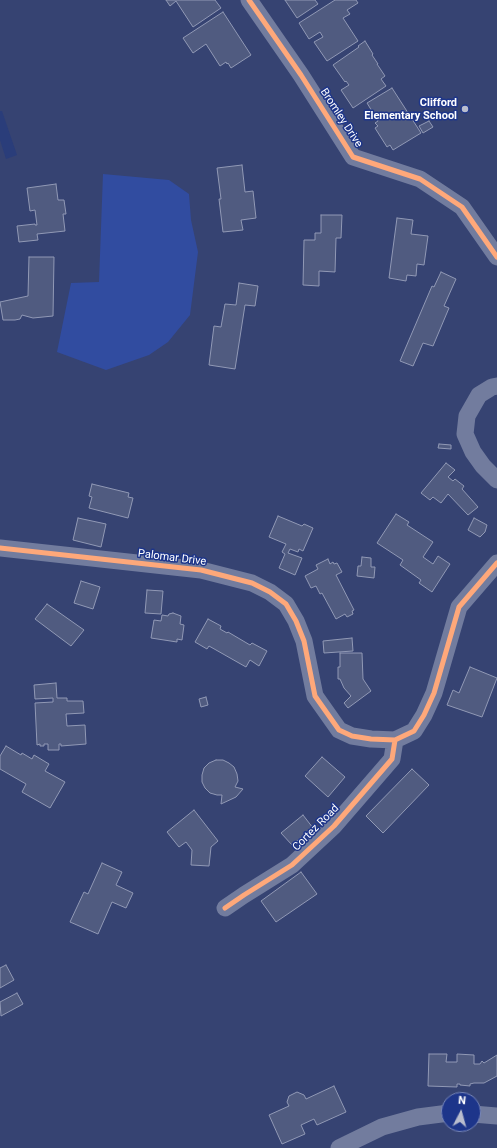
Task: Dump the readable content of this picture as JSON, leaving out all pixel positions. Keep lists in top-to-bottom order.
{
  "streets": {
    "street": ["Bromley Drive", "Palomar Drive", "Cortez Road"]
  },
  "crossings": [
    ["Palomar Drive", "Cortez Road"]
  ],
  "places": ["Clifford Elementary School"],
  "north": "top"
}
